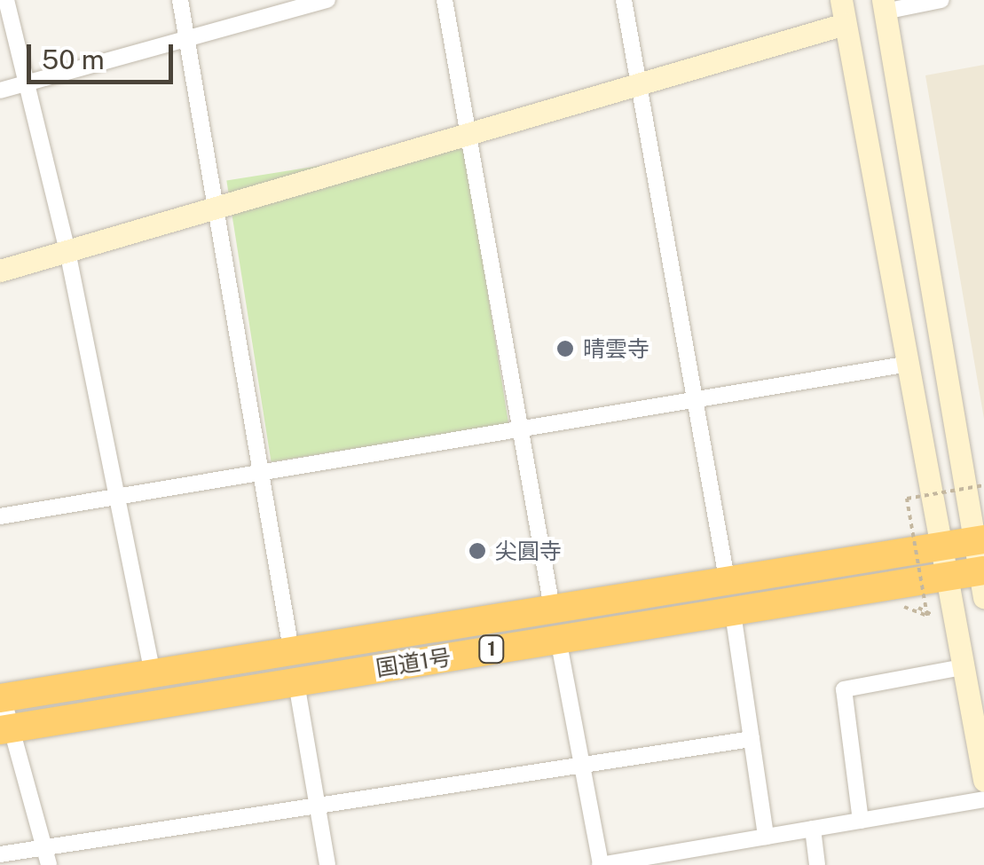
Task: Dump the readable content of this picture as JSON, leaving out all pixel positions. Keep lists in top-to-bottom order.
{
  "streets": {
    "highway": ["1", "国道1号"]
  },
  "places": ["晴雲寺", "尖圓寺"],
  "scale_bar": "50 m"
}
